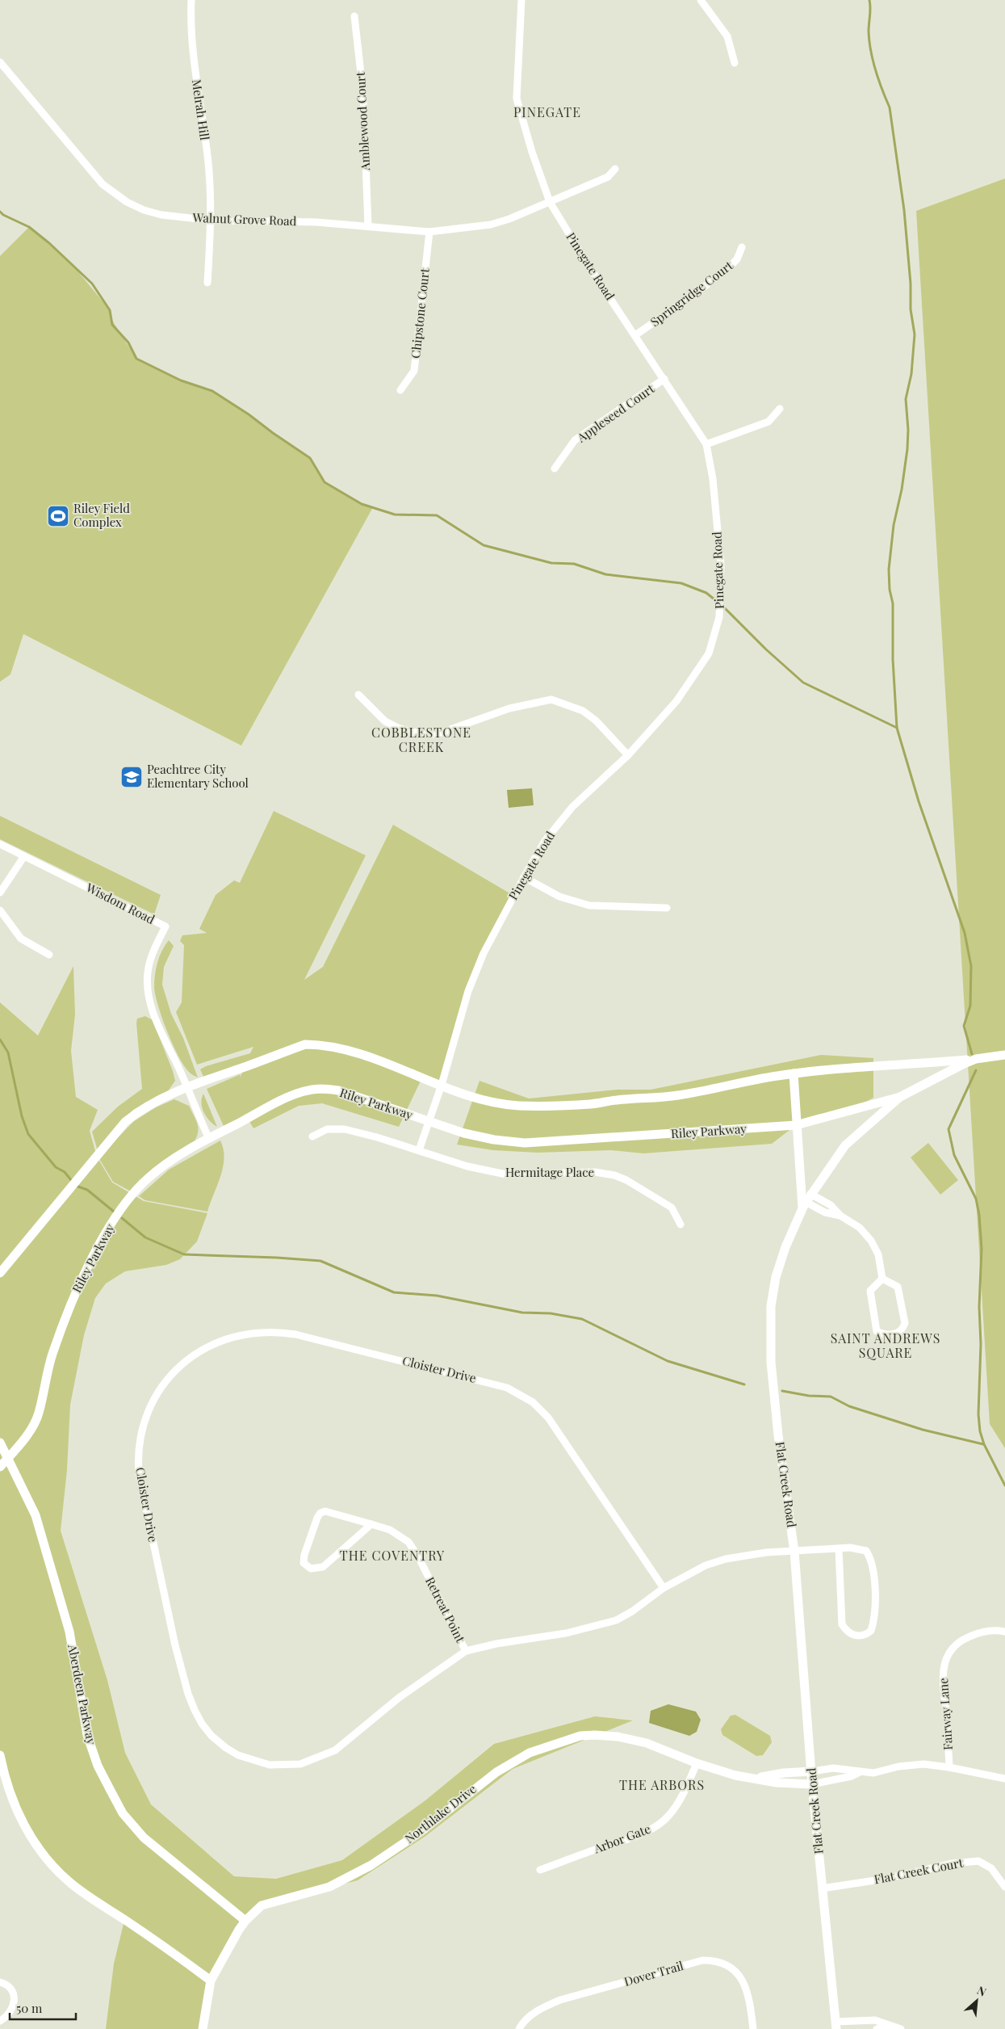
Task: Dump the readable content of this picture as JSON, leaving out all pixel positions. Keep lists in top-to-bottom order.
{
  "streets": {
    "street": [
      "Melrah Hill",
      "Amblewood Court",
      "Walnut Grove Road",
      "Pinegate Road",
      "Springridge Court",
      "Chipstone Court",
      "Appleseed Court",
      "Wisdom Road",
      "Riley Parkway",
      "Hermitage Place",
      "Cloister Drive",
      "Flat Creek Road",
      "Retreat Point",
      "Aberdeen Parkway",
      "Fairway Lane",
      "Northlake Drive",
      "Arbor Gate",
      "Flat Creek Court",
      "Dover Trail"
    ]
  },
  "crossings": [
    ["Melrah Hill", "Walnut Grove Road"],
    ["Amblewood Court", "Walnut Grove Road"],
    ["Walnut Grove Road", "Pinegate Road"],
    ["Walnut Grove Road", "Chipstone Court"],
    ["Pinegate Road", "Springridge Court"],
    ["Pinegate Road", "Appleseed Court"],
    ["Pinegate Road", "Riley Parkway"],
    ["Pinegate Road", "Hermitage Place"],
    ["Wisdom Road", "Riley Parkway"],
    ["Riley Parkway", "Flat Creek Road"],
    ["Riley Parkway", "Aberdeen Parkway"],
    ["Cloister Drive", "Flat Creek Road"],
    ["Cloister Drive", "Retreat Point"],
    ["Flat Creek Road", "Northlake Drive"],
    ["Flat Creek Road", "Flat Creek Court"],
    ["Aberdeen Parkway", "Northlake Drive"],
    ["Fairway Lane", "Northlake Drive"],
    ["Northlake Drive", "Arbor Gate"]
  ],
  "districts": [
    "PINEGATE",
    "COBBLESTONE CREEK",
    "SAINT ANDREWS SQUARE",
    "THE COVENTRY",
    "THE ARBORS"
  ],
  "places": {
    "sports": ["Riley Field Complex"],
    "school or university": ["Peachtree City Elementary School"]
  },
  "scale_bar": "50 m",
  "north": "top right"
}
